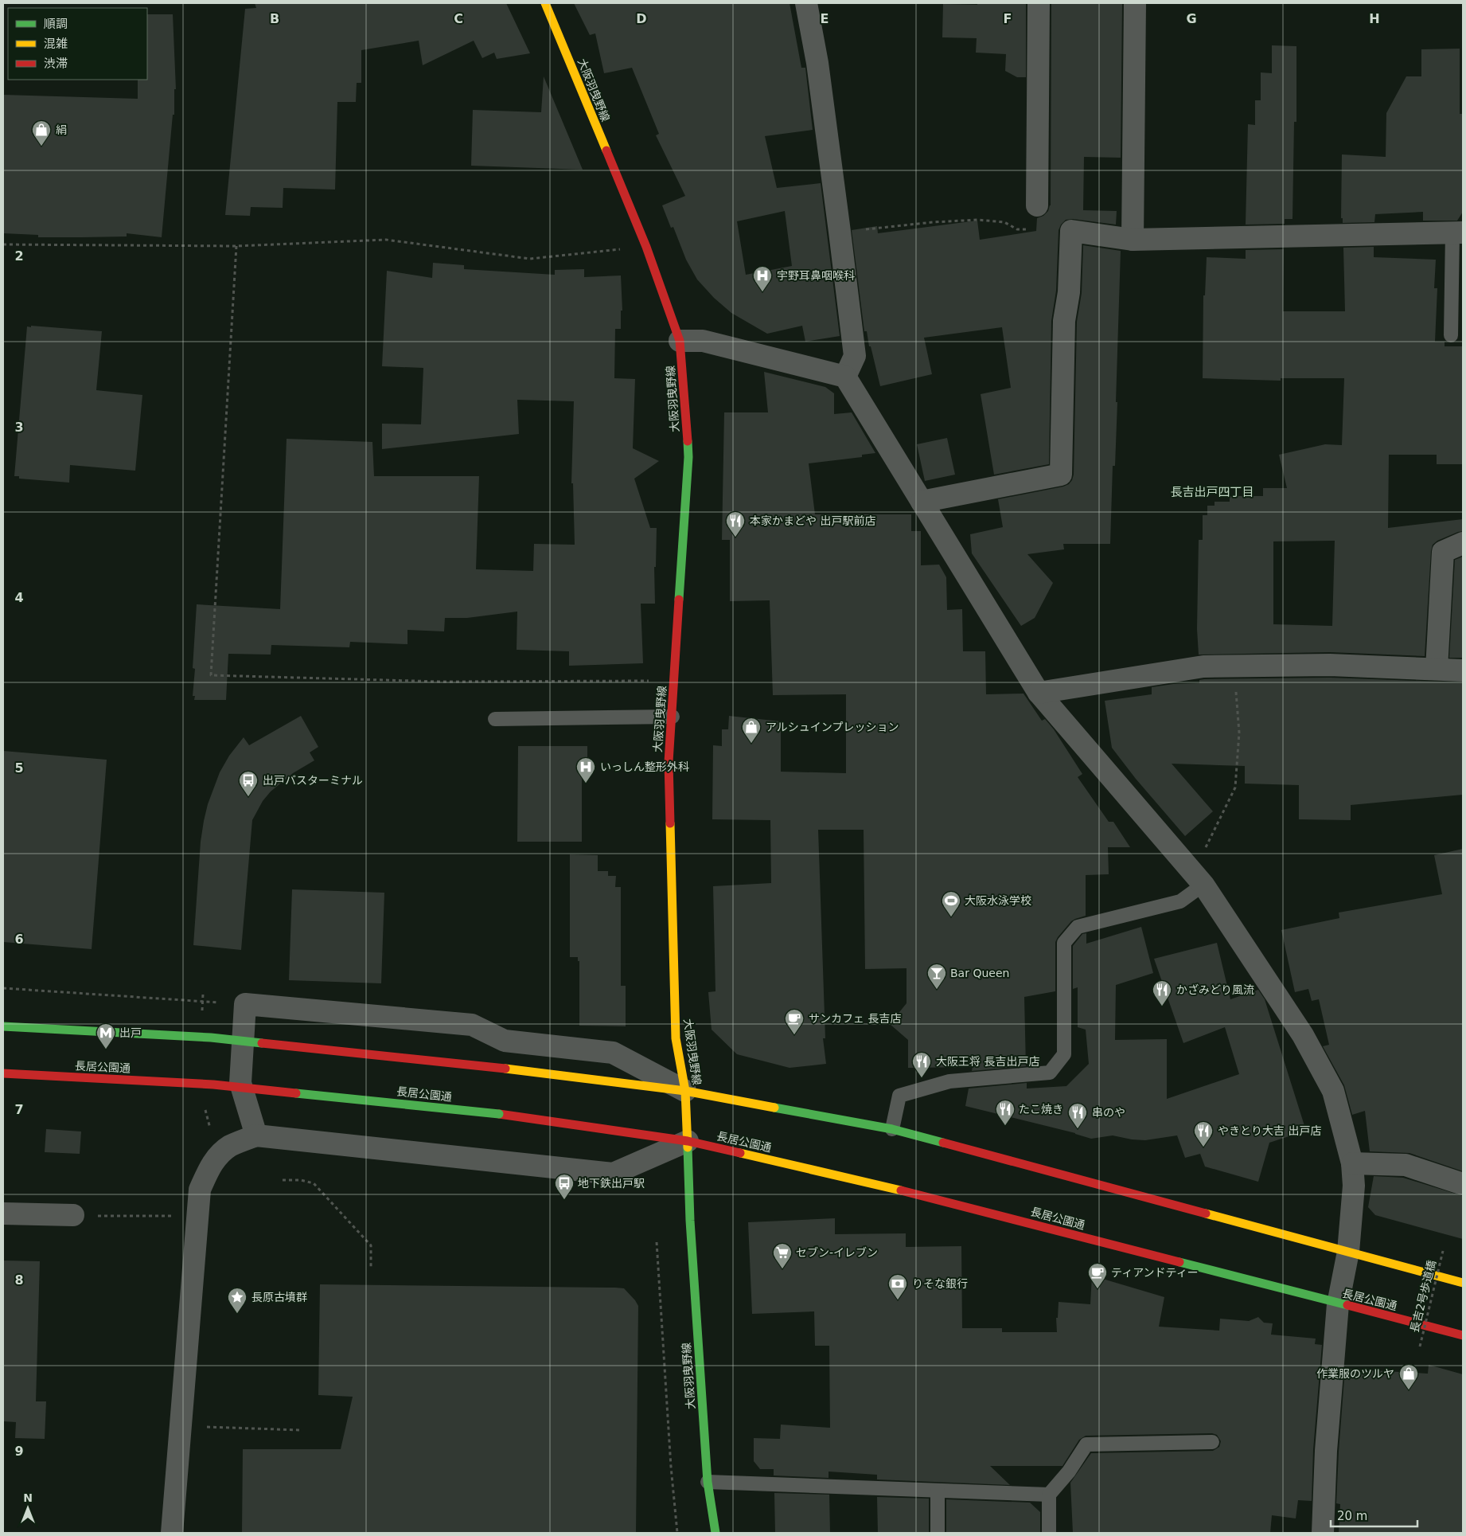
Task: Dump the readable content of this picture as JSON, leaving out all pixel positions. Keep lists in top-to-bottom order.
{
  "streets": {
    "main road": ["大阪羽曳野線", "長居公園通"],
    "path": ["長吉2号歩道橋"]
  },
  "crossings": [
    ["大阪羽曳野線", "長居公園通"]
  ],
  "districts": ["長吉出戸四丁目"],
  "places": {
    "shop": ["絹", "アルシュインプレッション", "作業服のツルヤ"],
    "hospital": ["宇野耳鼻咽喉科", "いっしん整形外科"],
    "restaurant": [
      "本家かまどや 出戸駅前店",
      "かざみどり風流",
      "大阪王将 長吉出戸店",
      "たこ焼き",
      "串のや",
      "やきとり大吉 出戸店"
    ],
    "bus stop": ["出戸バスターミナル", "地下鉄出戸駅"],
    "sports": ["大阪水泳学校"],
    "bar": ["Bar Queen"],
    "cafe": ["サンカフェ 長吉店", "ティアンドティー"],
    "metro station": ["出戸"],
    "supermarket": ["セブン-イレブン"],
    "bank": ["りそな銀行"],
    "place": ["長原古墳群"]
  },
  "legend": ["順調", "混雑", "渋滞"],
  "scale_bar": "20 m",
  "north": "top",
  "grid": {
    "columns": [
      "B",
      "C",
      "D",
      "E",
      "F",
      "G",
      "H"
    ],
    "rows": [
      "2",
      "3",
      "4",
      "5",
      "6",
      "7",
      "8",
      "9"
    ]
  }
}
